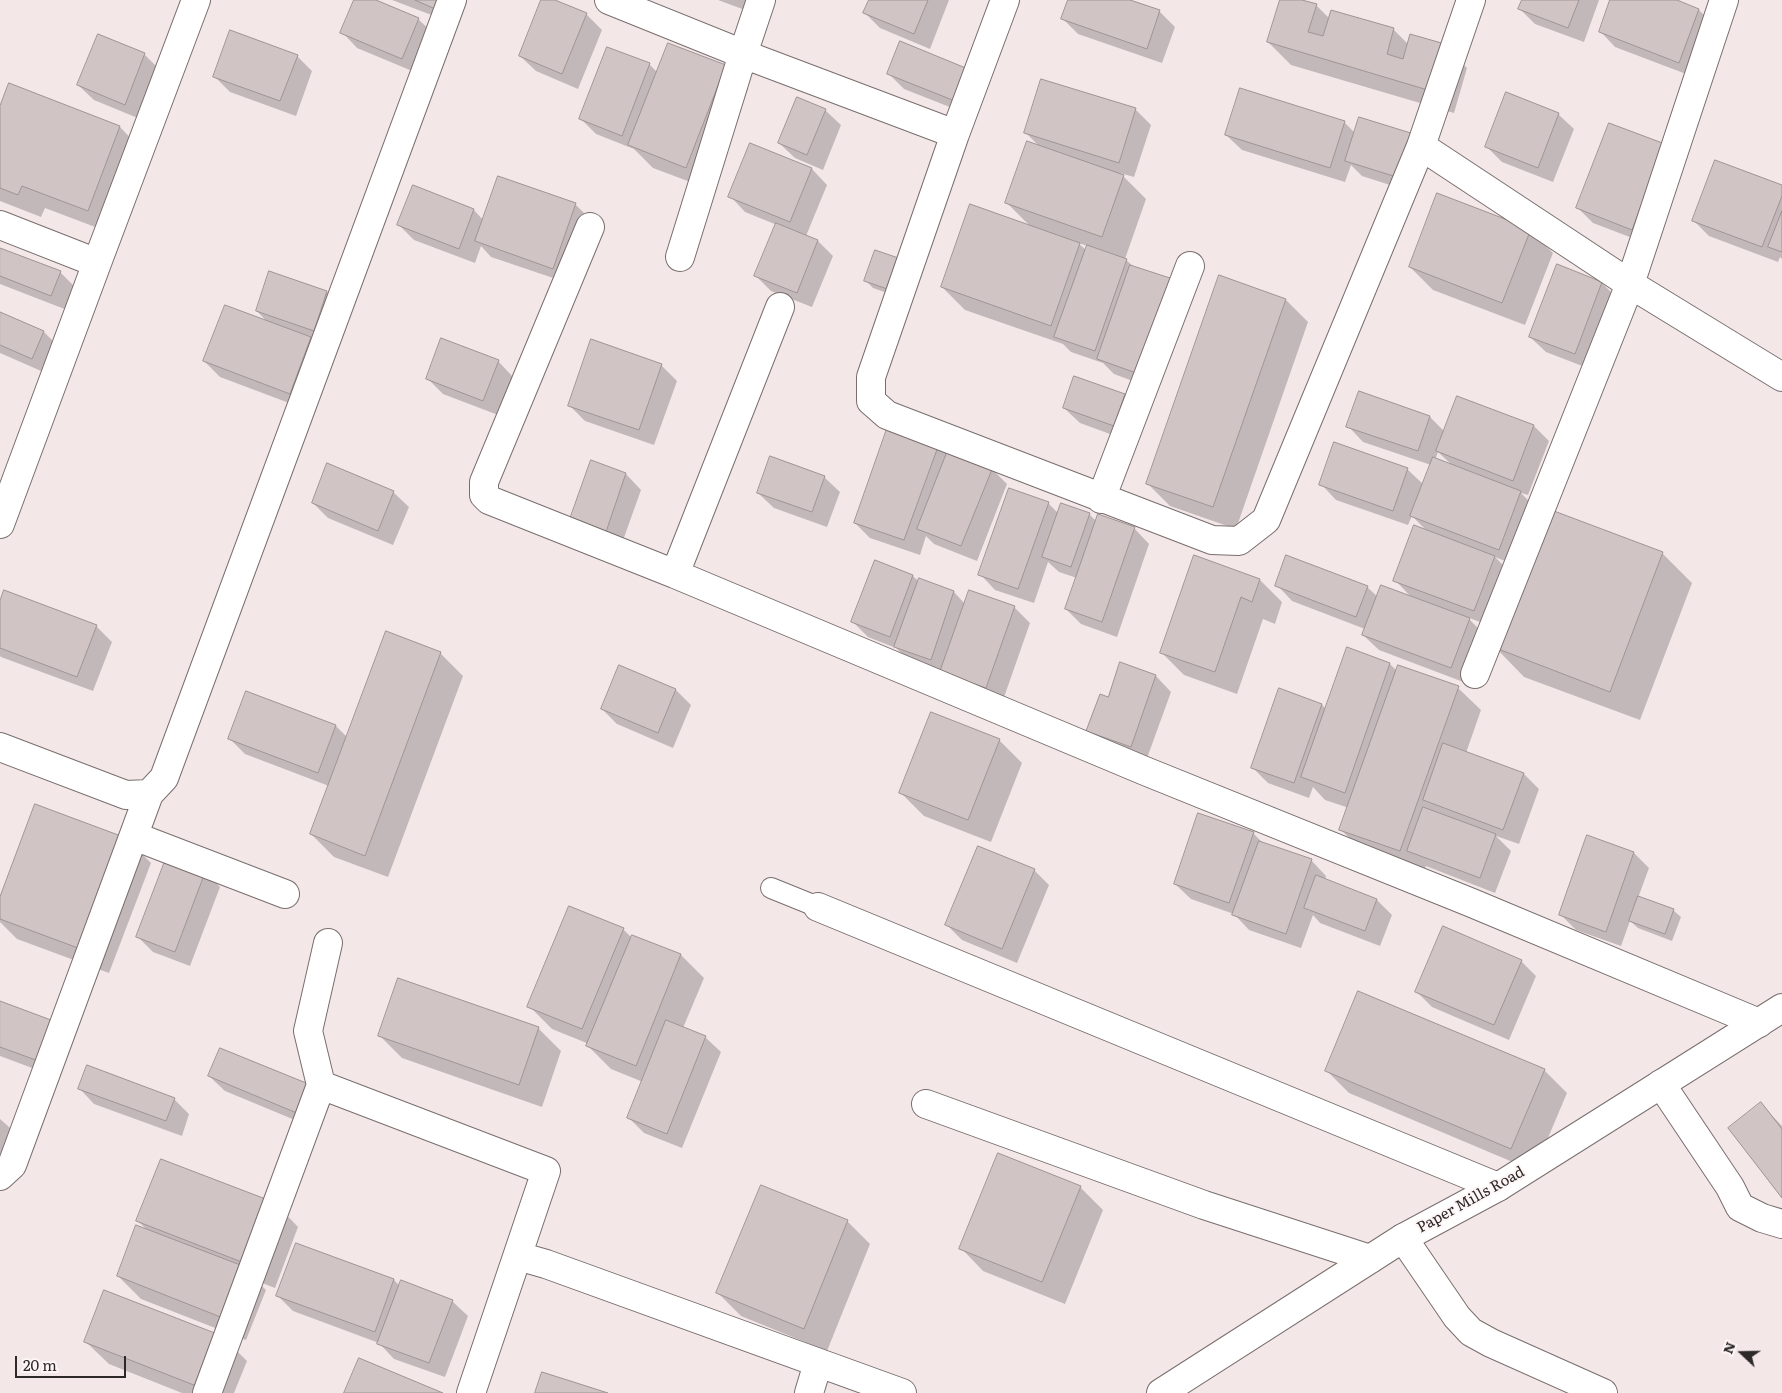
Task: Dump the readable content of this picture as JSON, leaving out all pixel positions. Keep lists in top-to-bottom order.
{
  "streets": {
    "street": ["Paper Mills Road"]
  },
  "scale_bar": "20 m",
  "north": "left"
}
